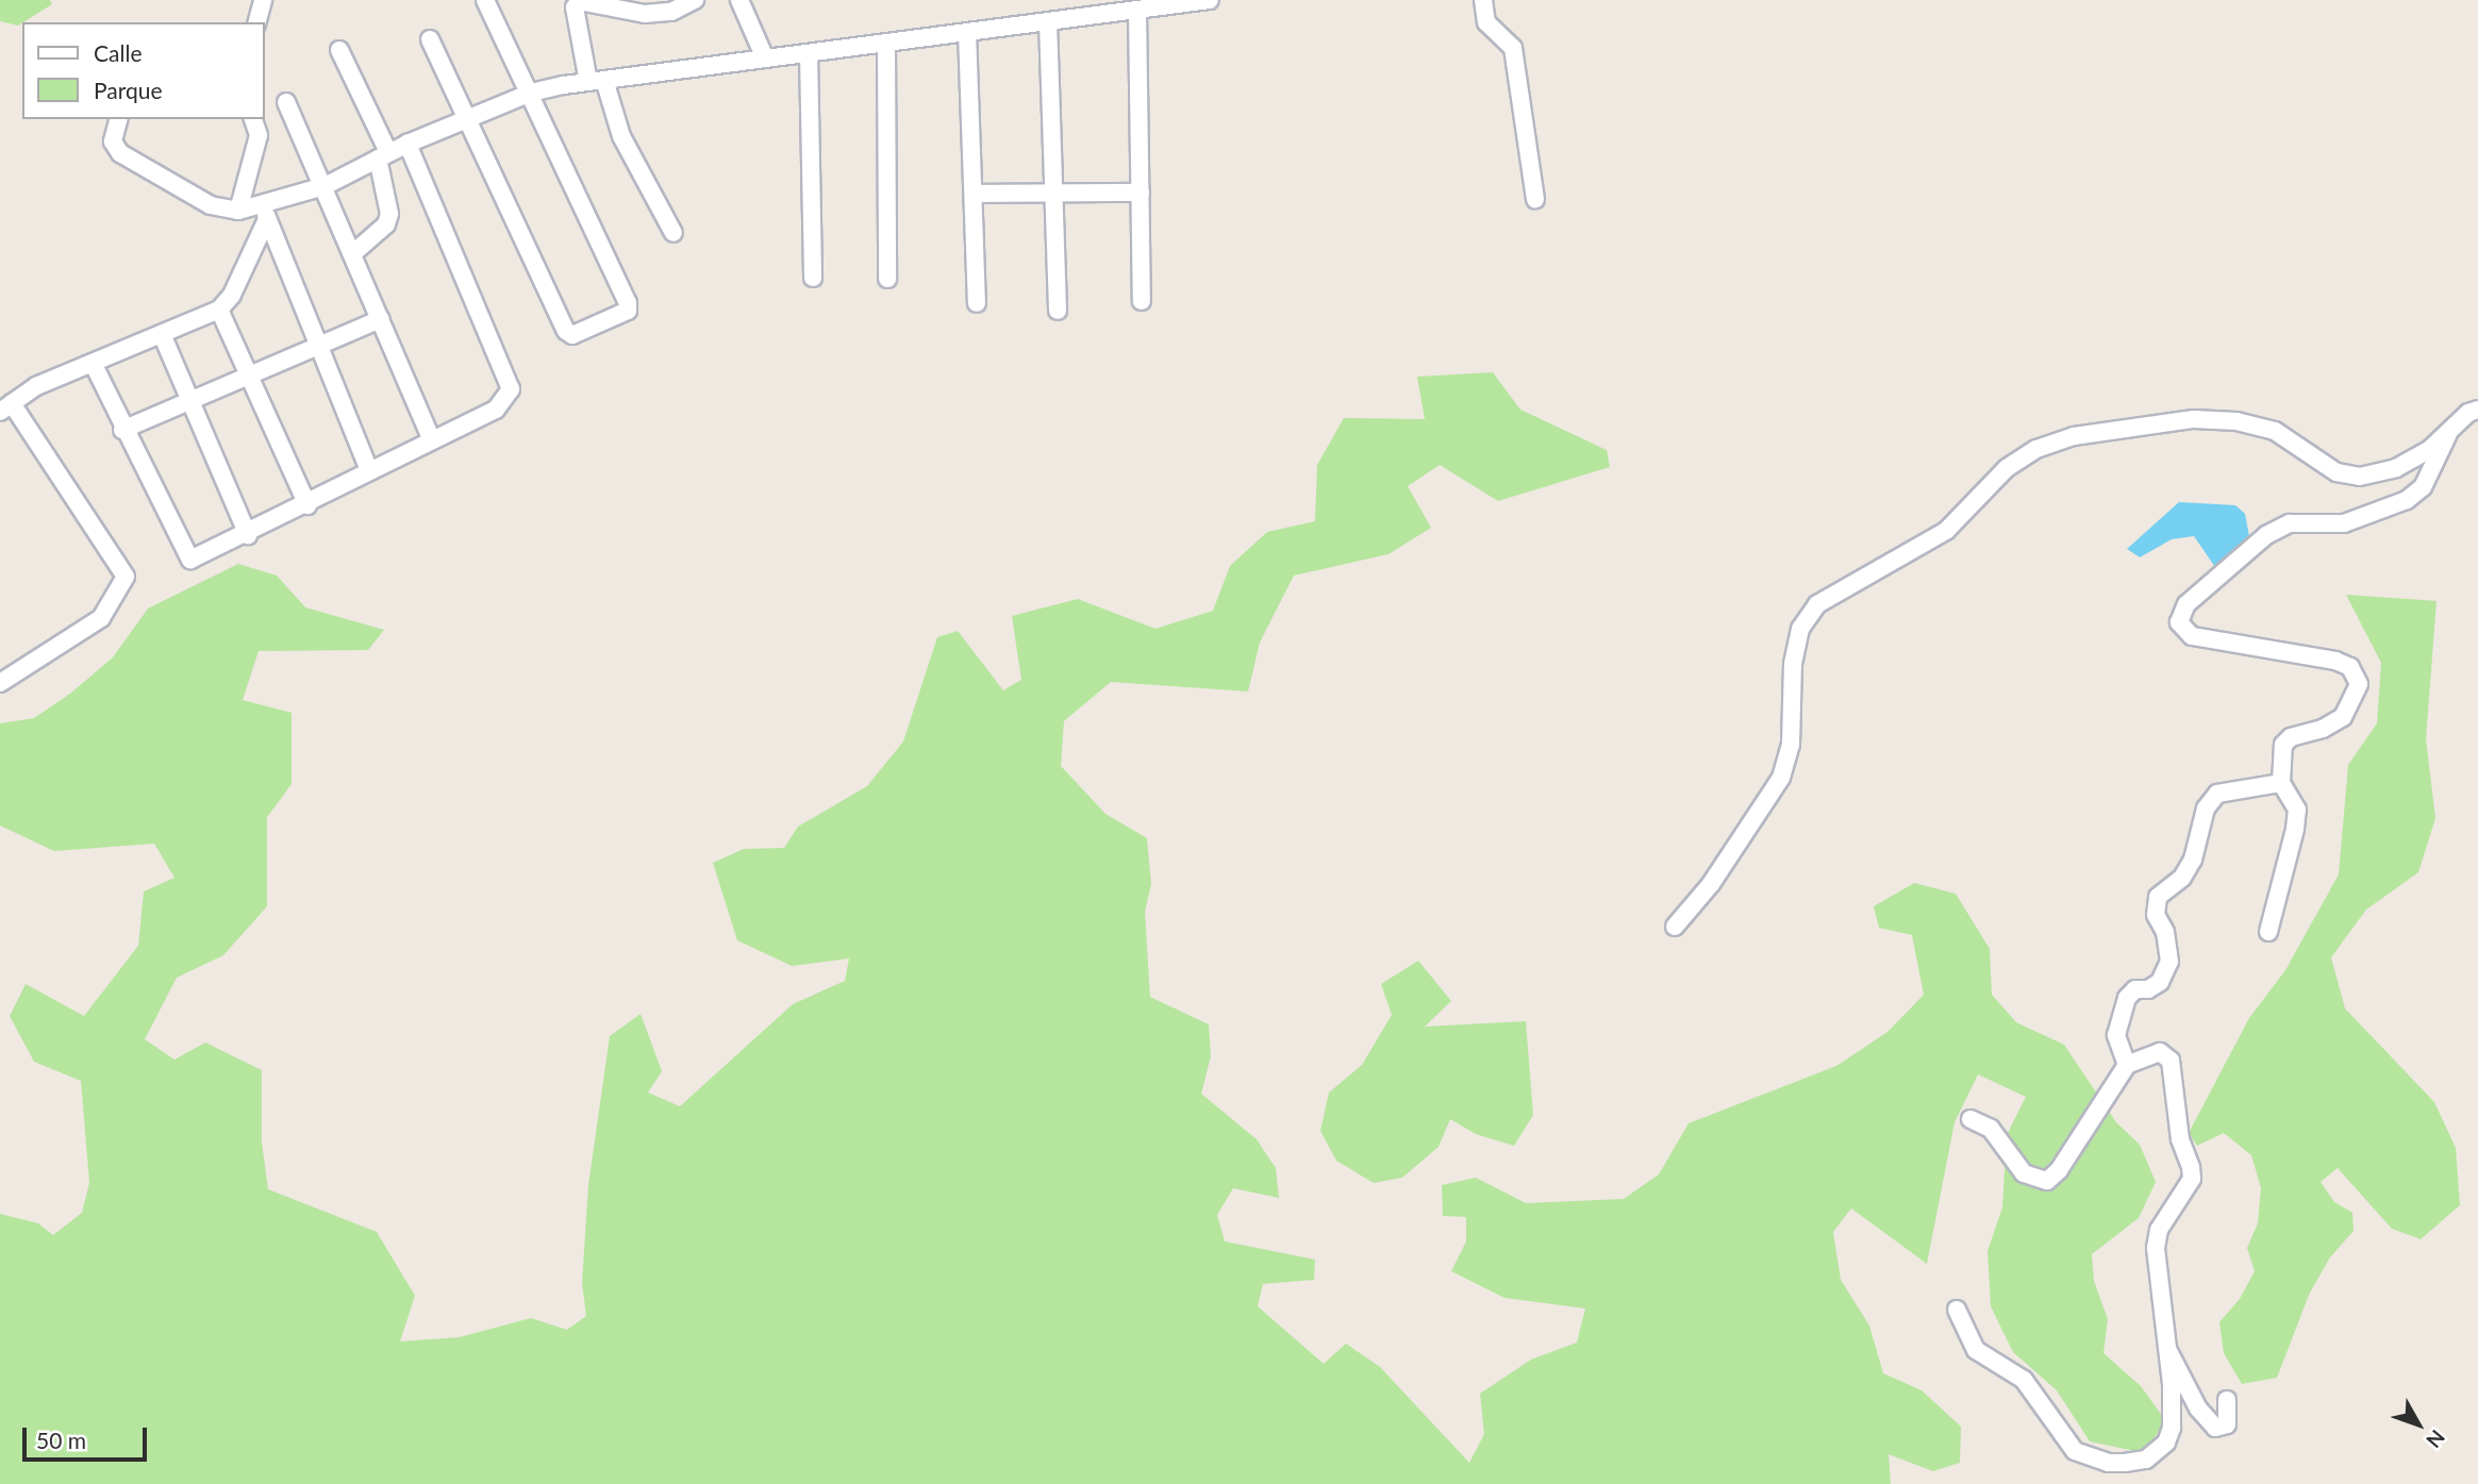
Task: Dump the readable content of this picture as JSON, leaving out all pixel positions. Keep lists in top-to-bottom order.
{
  "legend": ["Calle", "Parque"],
  "scale_bar": "50 m",
  "north": "bottom right"
}
